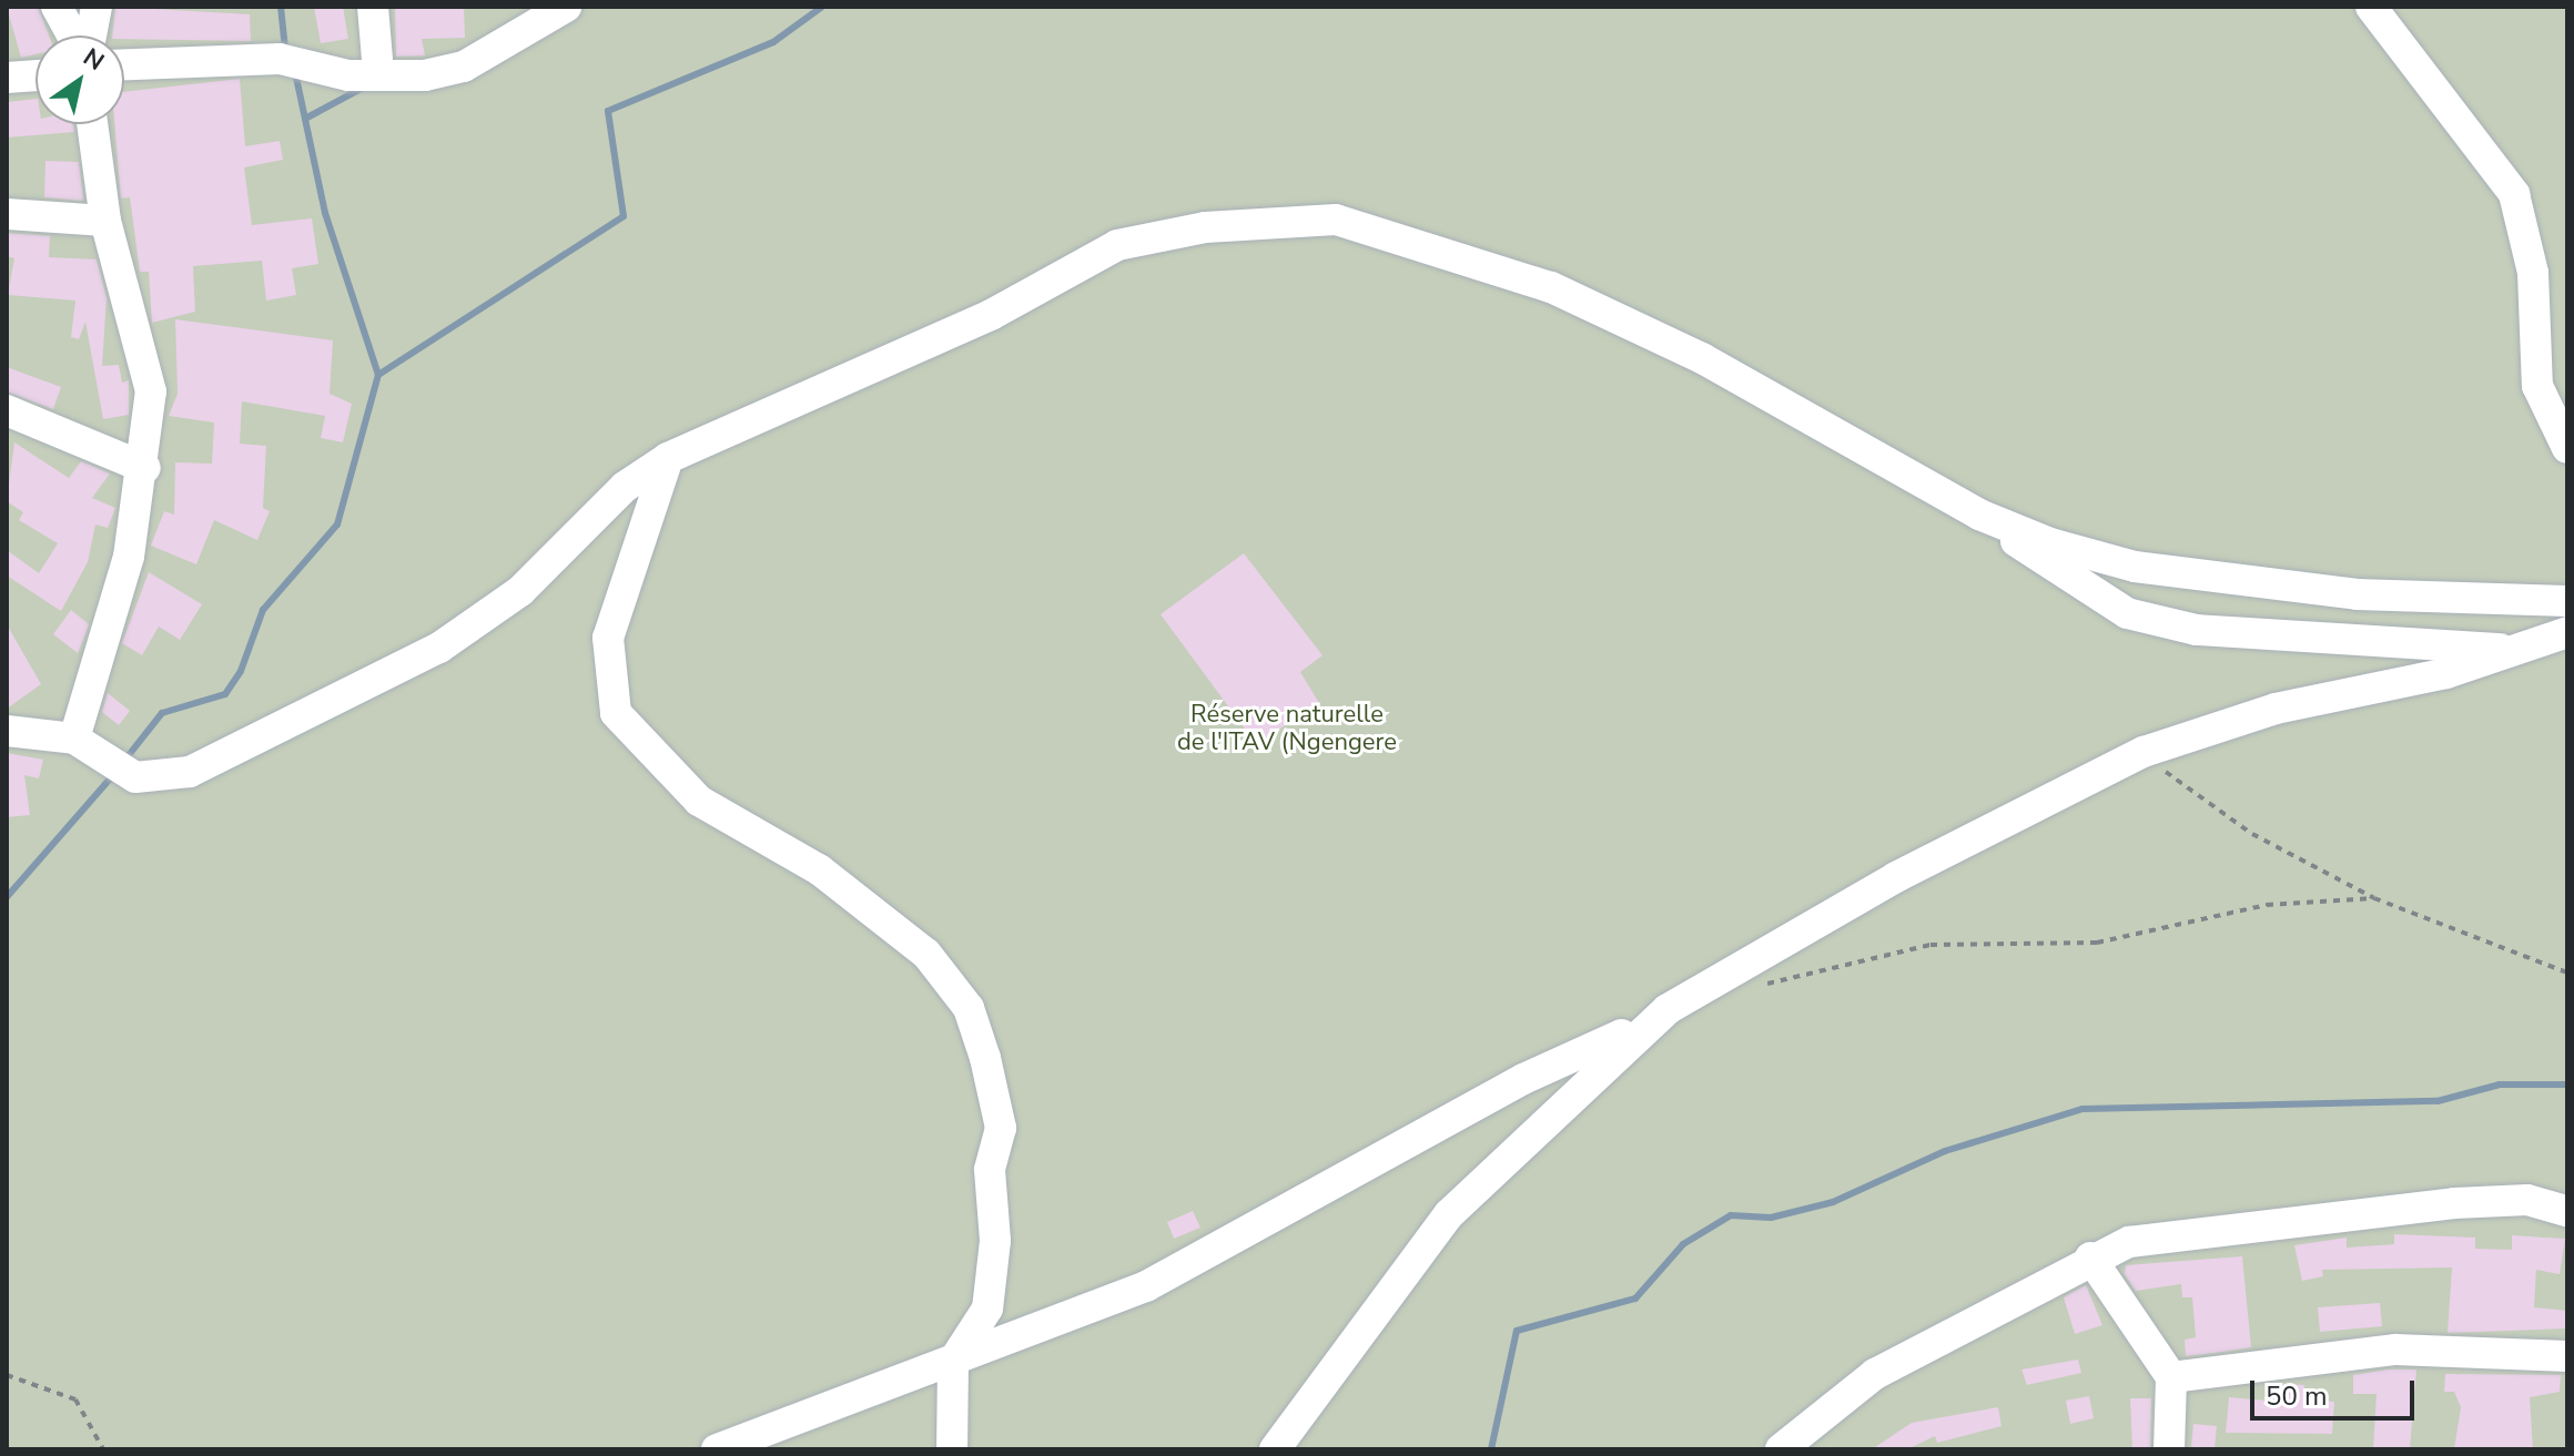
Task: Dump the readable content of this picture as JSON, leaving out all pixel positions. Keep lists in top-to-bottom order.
{
  "parks": ["Réserve naturelle de l'ITAV (Ngengere"],
  "scale_bar": "50 m",
  "north": "top right"
}
